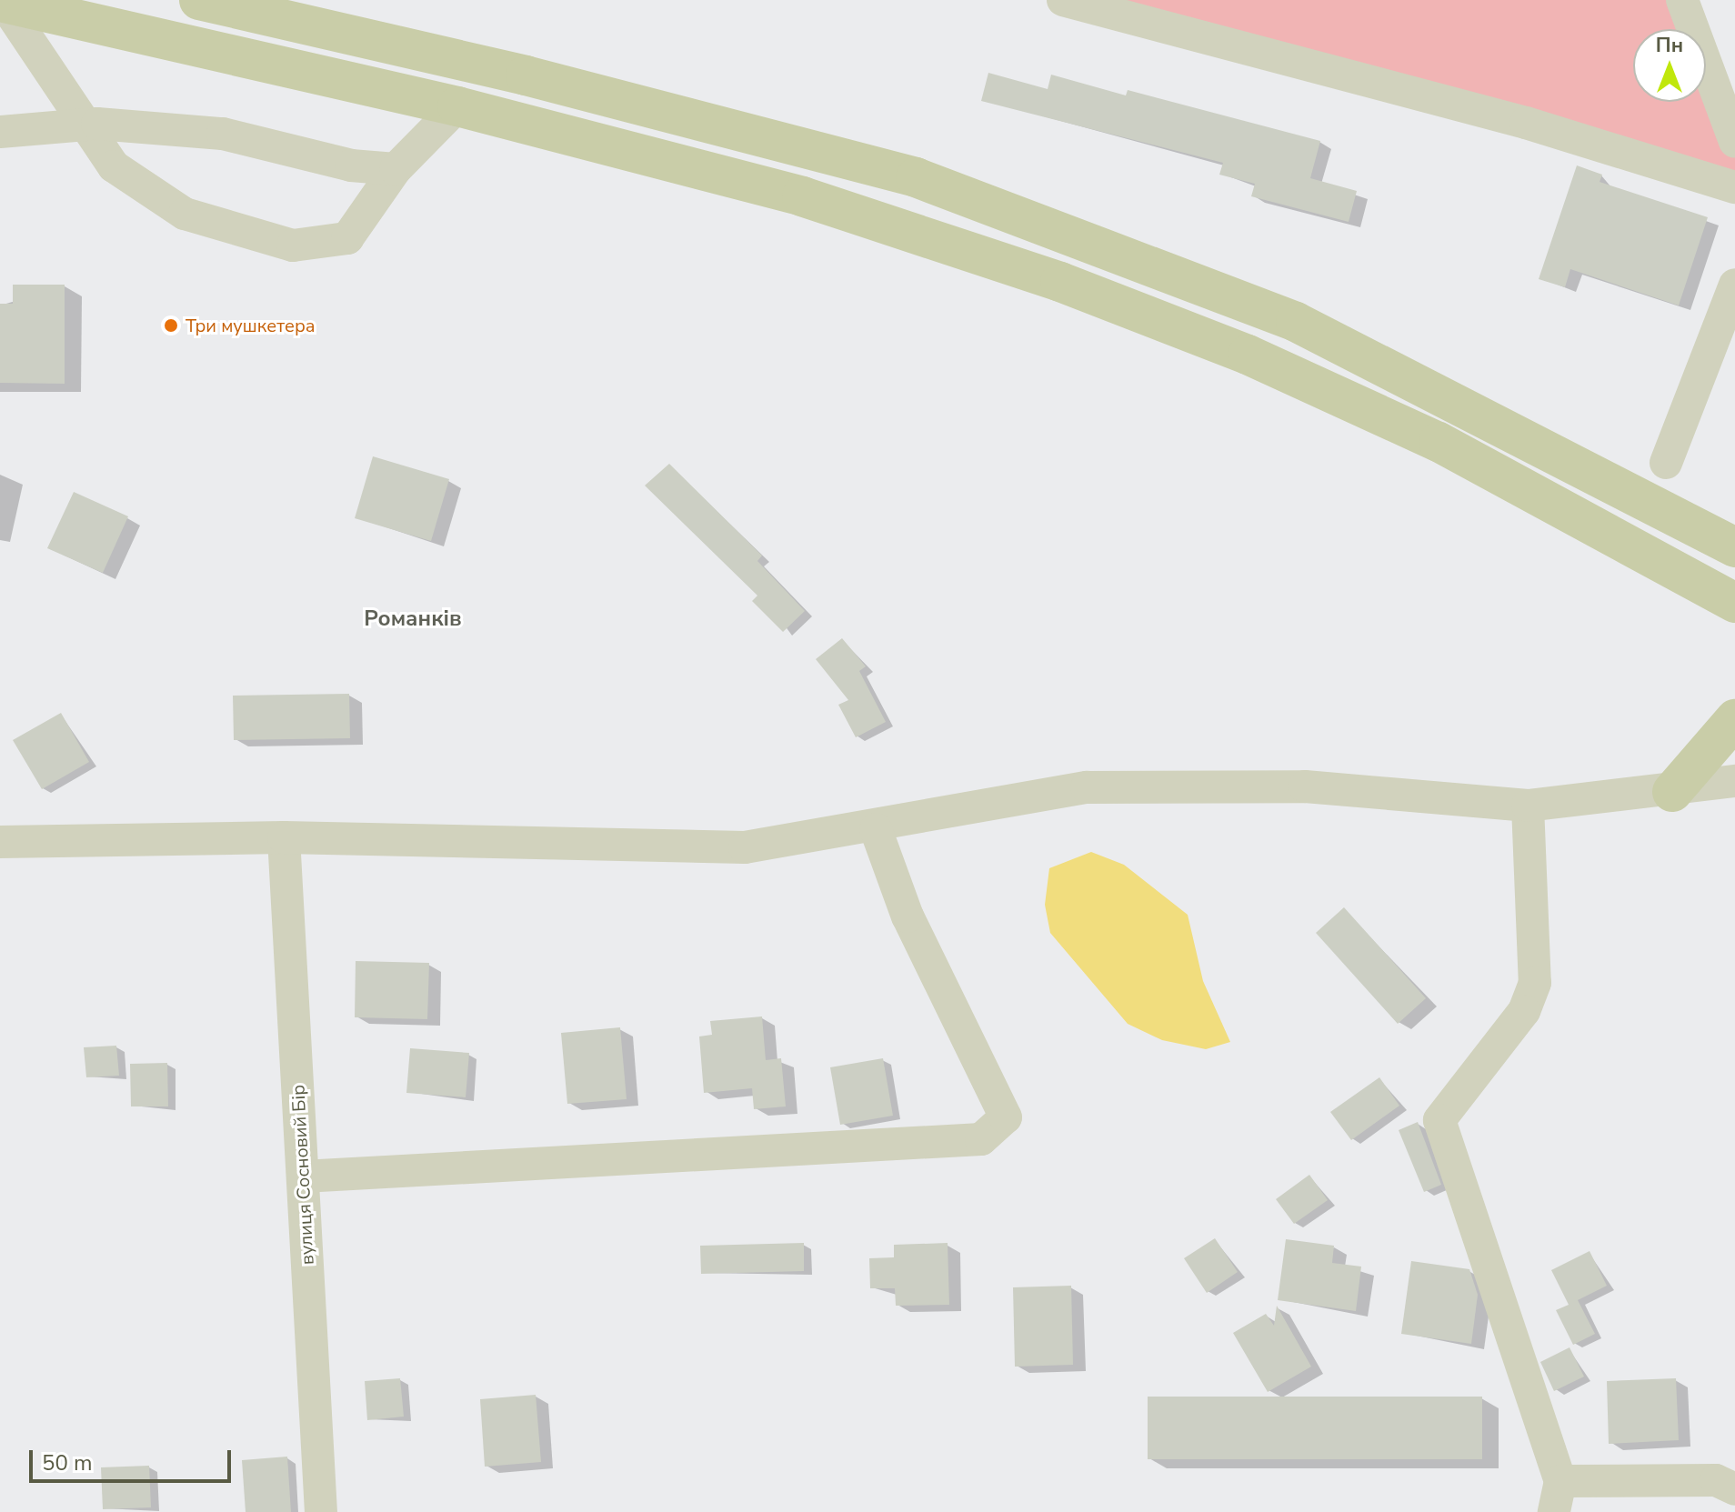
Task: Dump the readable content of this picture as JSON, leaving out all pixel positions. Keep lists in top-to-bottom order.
{
  "streets": {
    "street": ["вулиця Сосновий Бір"]
  },
  "districts": ["Романків"],
  "places": ["Три мушкетера"],
  "scale_bar": "50 m",
  "north": "top"
}
